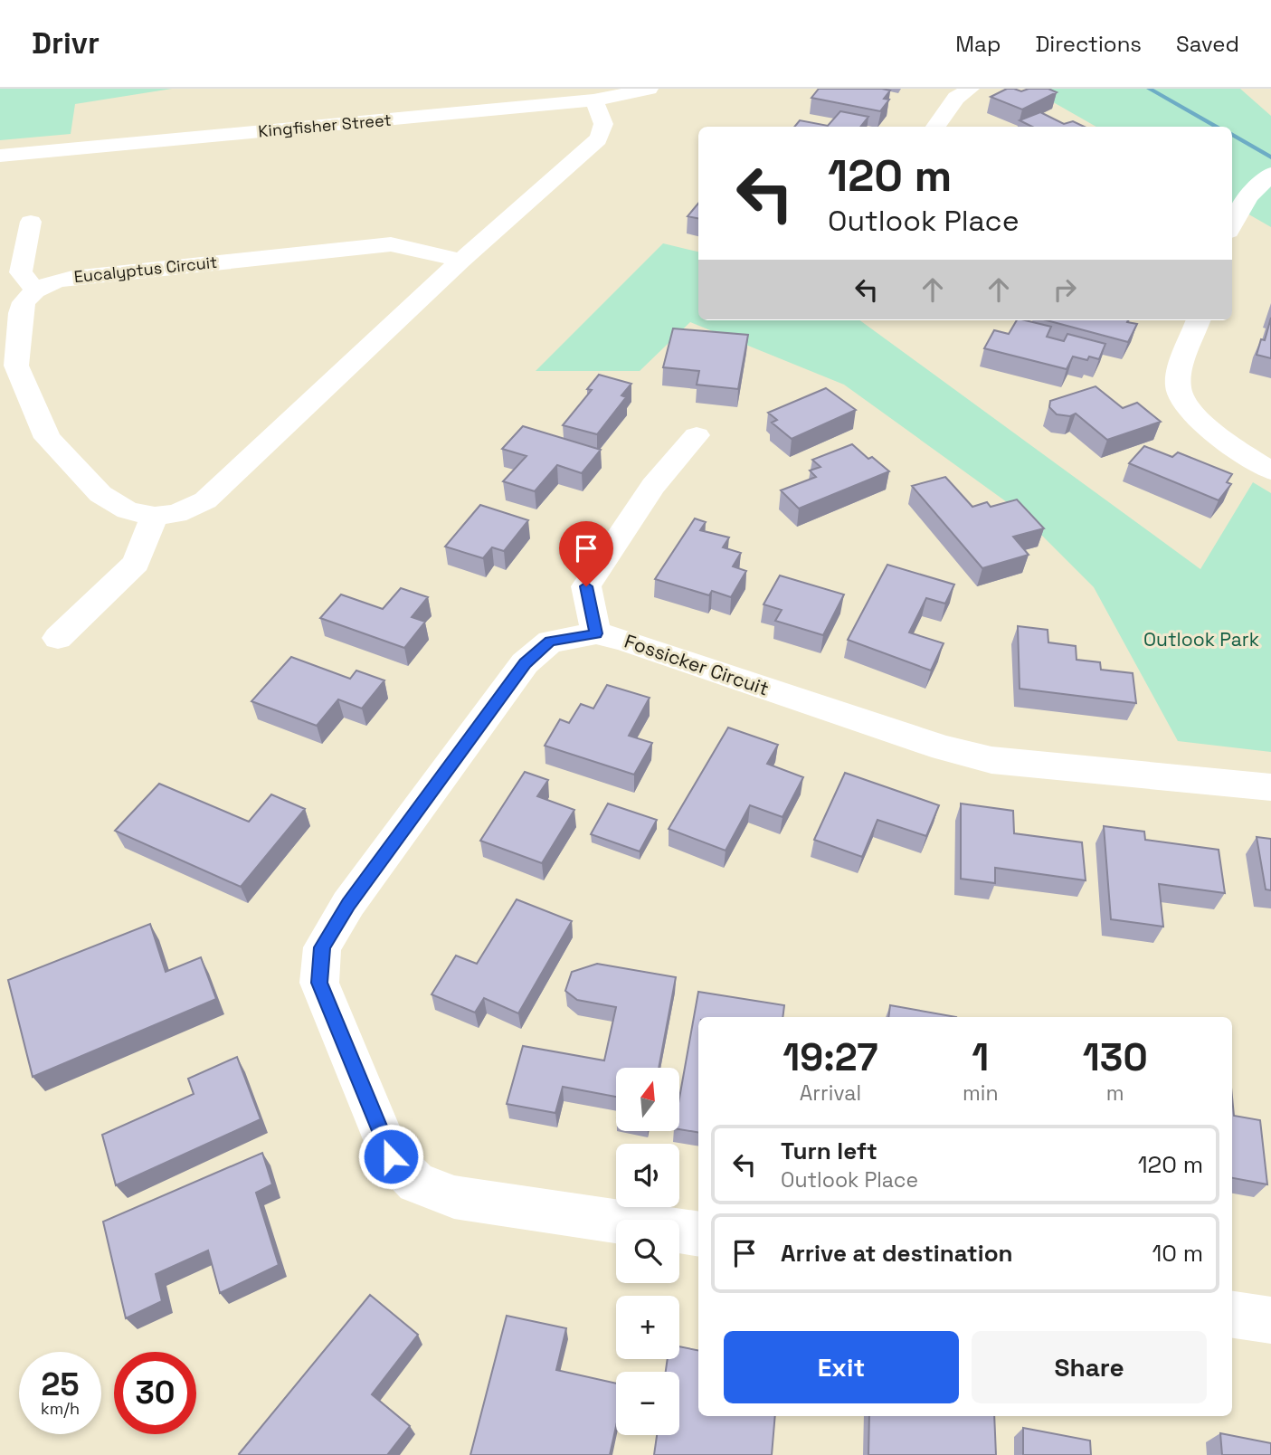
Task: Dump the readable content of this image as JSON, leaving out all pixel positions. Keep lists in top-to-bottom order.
{
  "streets": {
    "street": ["Kingfisher Street", "Eucalyptus Circuit", "Fossicker Circuit"]
  },
  "parks": ["Outlook Park"],
  "north": "top",
  "page": {
    "header": "Drivr",
    "nav": ["Map", "Directions", "Saved"],
    "turn": ["120 m", "Outlook Place"],
    "eta": [
      "19:27",
      "Arrival",
      "1",
      "min",
      "130",
      "m"
    ],
    "map_buttons": ["+", "−"],
    "list": [
      {
        "name": "Turn left",
        "note": "Outlook Place",
        "value": "120 m"
      },
      {
        "name": "Arrive at destination",
        "value": "10 m"
      }
    ],
    "buttons": ["Exit", "Share"],
    "speed": "25 km/h",
    "limit": "30"
  }
}
